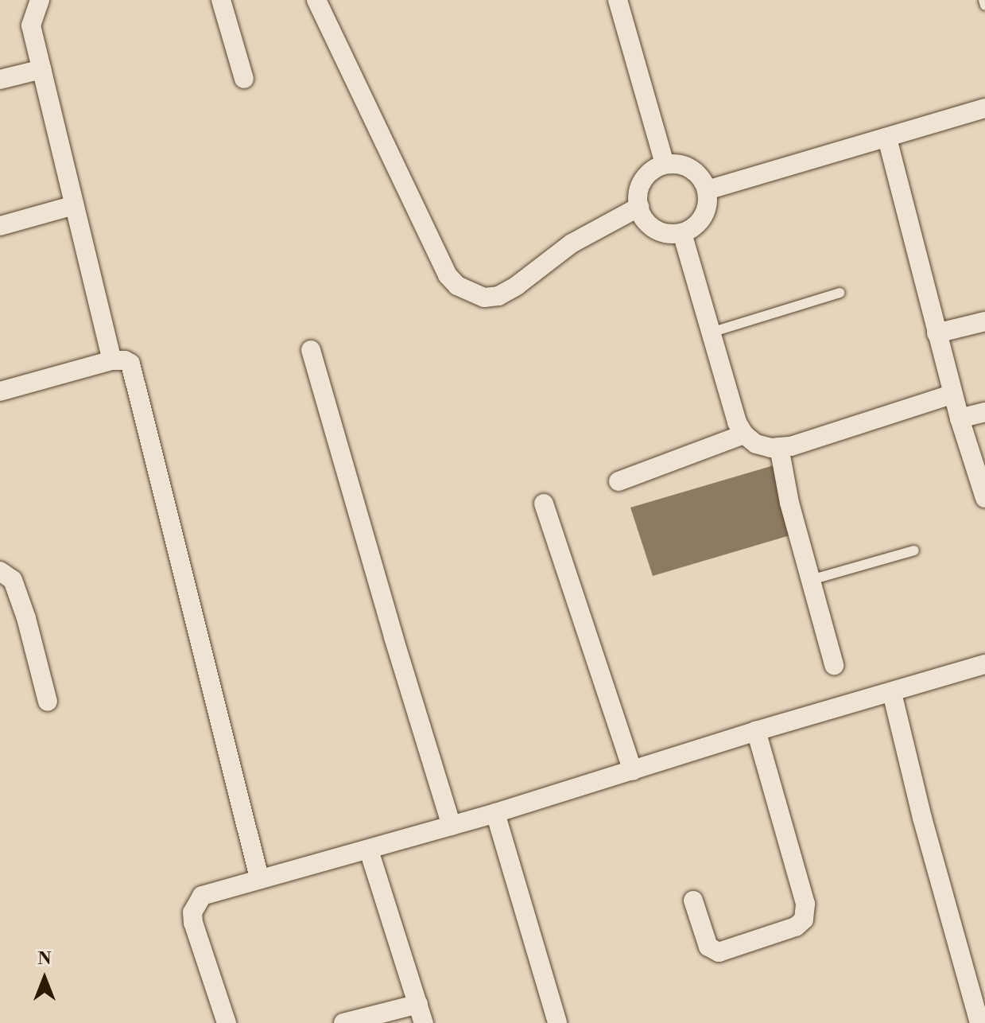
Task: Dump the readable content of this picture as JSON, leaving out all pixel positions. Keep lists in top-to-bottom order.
{
  "north": "top"
}
